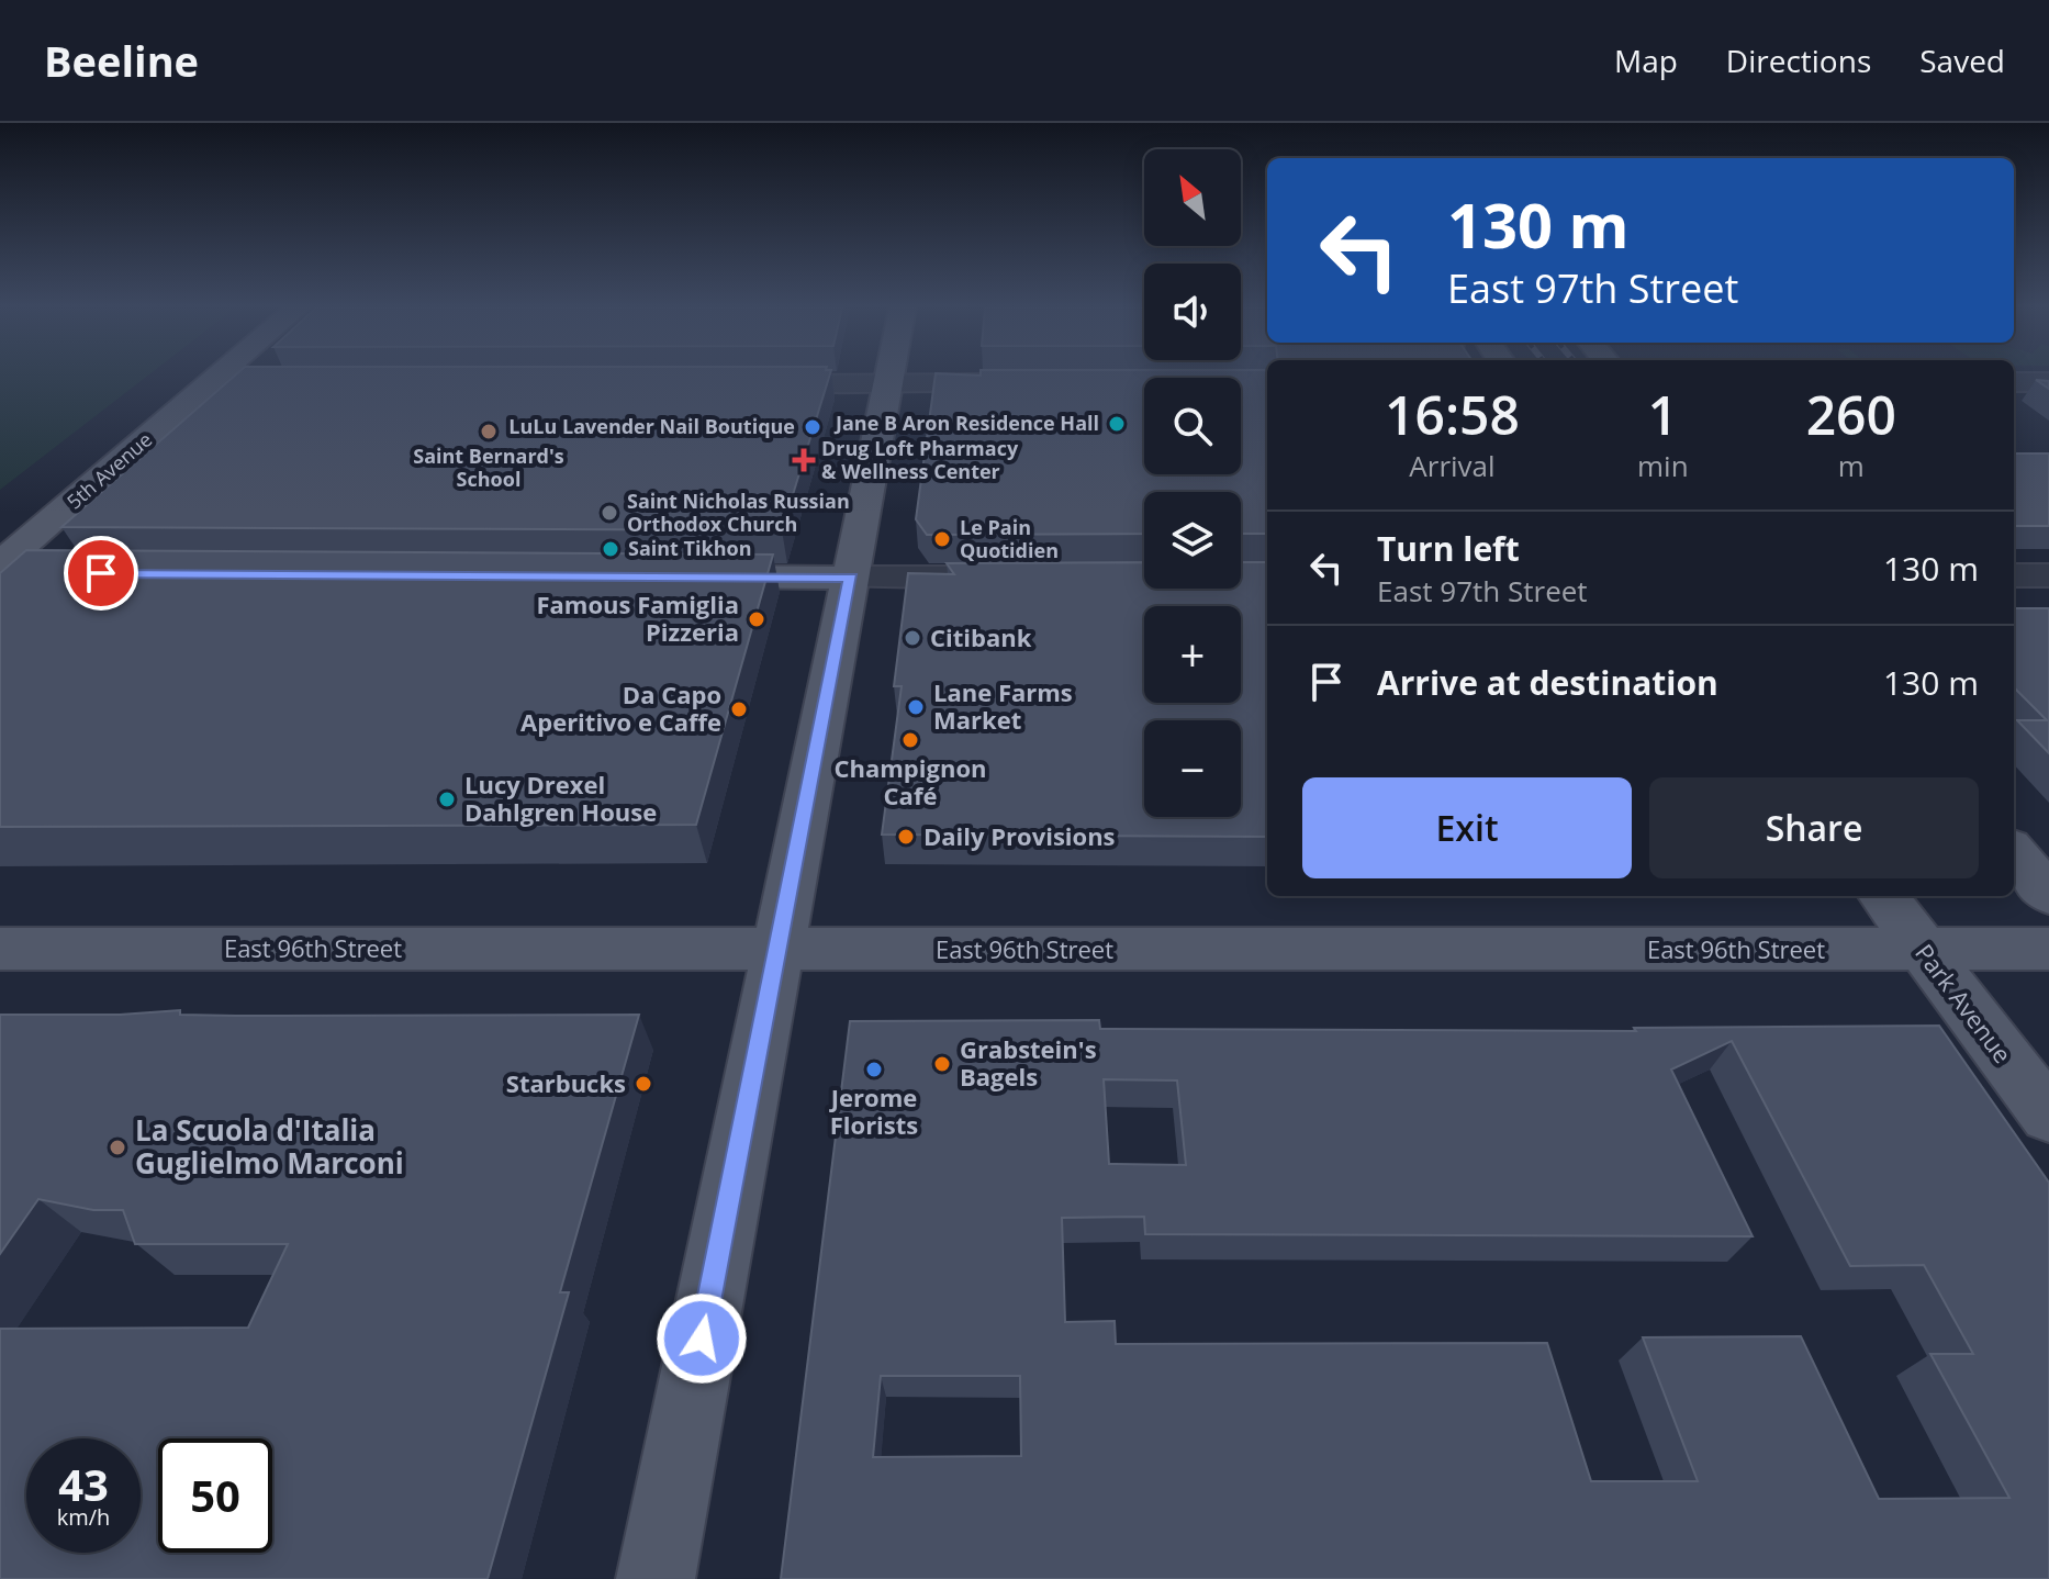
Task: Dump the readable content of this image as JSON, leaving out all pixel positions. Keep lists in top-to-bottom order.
{
  "streets": {
    "main road": ["5th Avenue", "East 96th Street", "Park Avenue"]
  },
  "crossings": [
    ["East 96th Street", "Park Avenue"]
  ],
  "places": {
    "other": [
      "Jane B Aron Residence Hall",
      "LuLu Lavender Nail Boutique",
      "Saint Bernard's School",
      "Saint Nicholas Russian Orthodox Church",
      "Le Pain Quotidien",
      "Saint Tikhon",
      "Famous Famiglia Pizzeria",
      "Citibank",
      "Lane Farms Market",
      "Da Capo Aperitivo e Caffe",
      "Champignon Café",
      "Lucy Drexel Dahlgren House",
      "Daily Provisions",
      "Grabstein's Bagels",
      "Jerome Florists",
      "Starbucks",
      "La Scuola d'Italia Guglielmo Marconi"
    ],
    "health": ["Drug Loft Pharmacy & Wellness Center"]
  },
  "north": "top left",
  "page": {
    "header": "Beeline",
    "nav": ["Map", "Directions", "Saved"],
    "map_buttons": ["+", "−"],
    "turn": ["130 m", "East 97th Street"],
    "eta": [
      "16:58",
      "Arrival",
      "1",
      "min",
      "260",
      "m"
    ],
    "list": [
      {
        "name": "Turn left",
        "note": "East 97th Street",
        "value": "130 m"
      },
      {
        "name": "Arrive at destination",
        "value": "130 m"
      }
    ],
    "buttons": ["Exit", "Share"],
    "speed": "43 km/h",
    "limit": "50"
  }
}
